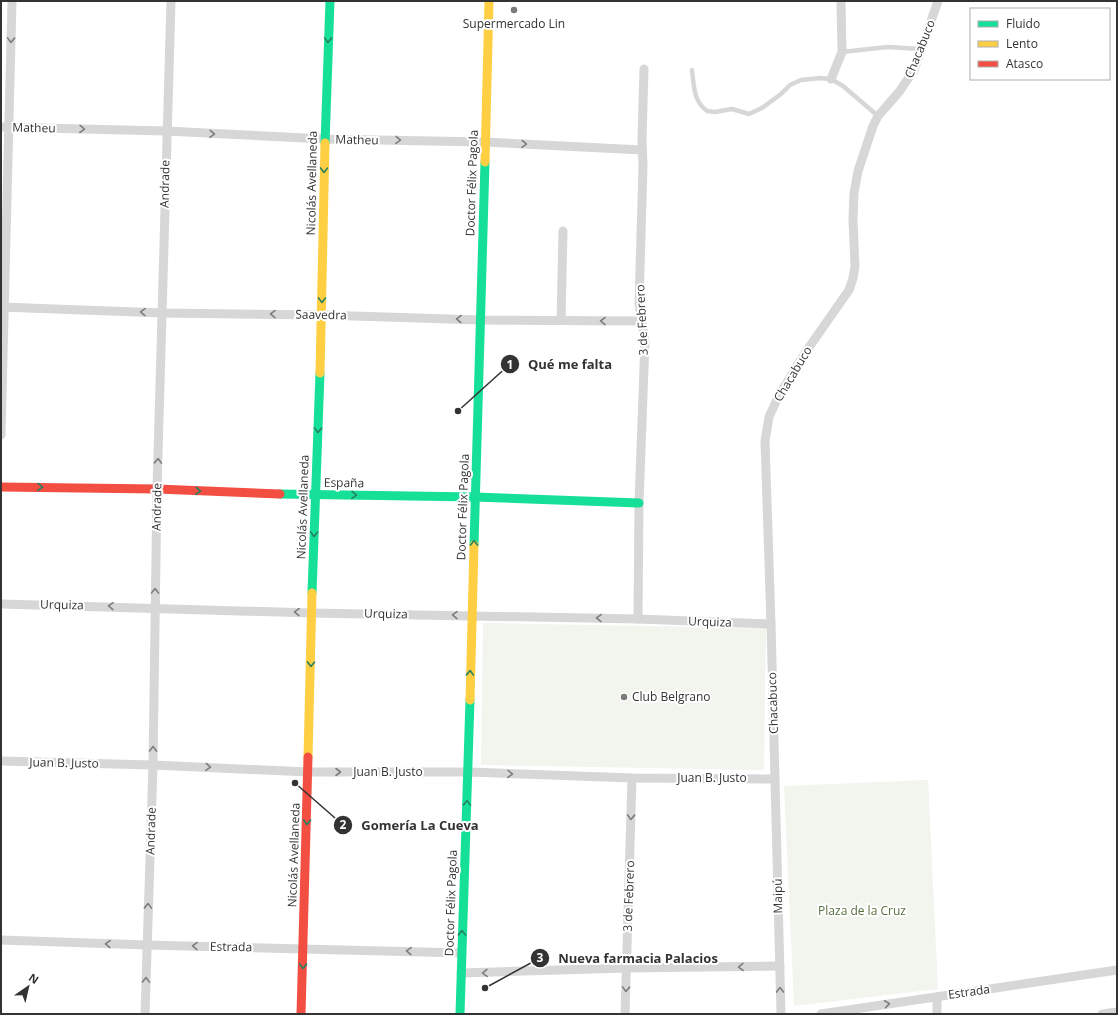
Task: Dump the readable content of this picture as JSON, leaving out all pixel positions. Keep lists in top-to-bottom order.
{
  "streets": {
    "street": [
      "Chacabuco",
      "Matheu",
      "Nicolás Avellaneda",
      "Doctor Félix Pagola",
      "Andrade",
      "Saavedra",
      "3 de Febrero",
      "España",
      "Urquiza",
      "Juan B. Justo",
      "Maipú",
      "Estrada"
    ]
  },
  "crossings": [
    ["Chacabuco", "Urquiza"],
    ["Chacabuco", "Juan B. Justo"],
    ["Chacabuco", "Maipú"],
    ["Matheu", "Nicolás Avellaneda"],
    ["Matheu", "Doctor Félix Pagola"],
    ["Matheu", "Andrade"],
    ["Matheu", "3 de Febrero"],
    ["Nicolás Avellaneda", "Saavedra"],
    ["Nicolás Avellaneda", "España"],
    ["Nicolás Avellaneda", "Urquiza"],
    ["Nicolás Avellaneda", "Juan B. Justo"],
    ["Nicolás Avellaneda", "Estrada"],
    ["Doctor Félix Pagola", "Saavedra"],
    ["Doctor Félix Pagola", "España"],
    ["Doctor Félix Pagola", "Urquiza"],
    ["Doctor Félix Pagola", "Juan B. Justo"],
    ["Doctor Félix Pagola", "Estrada"],
    ["Andrade", "Saavedra"],
    ["Andrade", "España"],
    ["Andrade", "Urquiza"],
    ["Andrade", "Juan B. Justo"],
    ["Andrade", "Estrada"],
    ["Saavedra", "3 de Febrero"],
    ["3 de Febrero", "España"],
    ["3 de Febrero", "Urquiza"],
    ["3 de Febrero", "Juan B. Justo"],
    ["Juan B. Justo", "Maipú"]
  ],
  "one_way": [
    "Matheu",
    "Nicolás Avellaneda",
    "Doctor Félix Pagola",
    "Andrade",
    "Saavedra",
    "España",
    "Urquiza",
    "Juan B. Justo"
  ],
  "parks": ["Plaza de la Cruz"],
  "places": [
    "Supermercado Lin",
    "Qué me falta",
    "Club Belgrano",
    "Gomería La Cueva",
    "Nueva farmacia Palacios"
  ],
  "legend": ["Fluido", "Lento", "Atasco"],
  "north": "top right"
}
